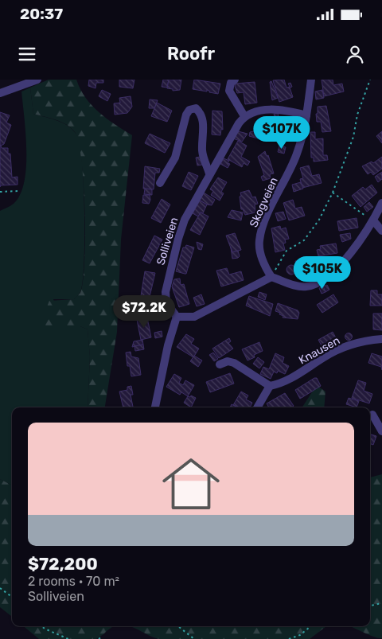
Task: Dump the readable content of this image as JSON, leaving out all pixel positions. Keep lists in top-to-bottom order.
{
  "streets": {
    "street": ["Skogveien", "Solliveien", "Knausen"]
  },
  "page": {
    "status": "20:37",
    "header": "Roofr",
    "price": ["$107K", "$105K", "$72.2K"],
    "list": [
      {
        "name": "$72,200",
        "note": "2 rooms · 70 m² · Solliveien"
      }
    ]
  }
}
